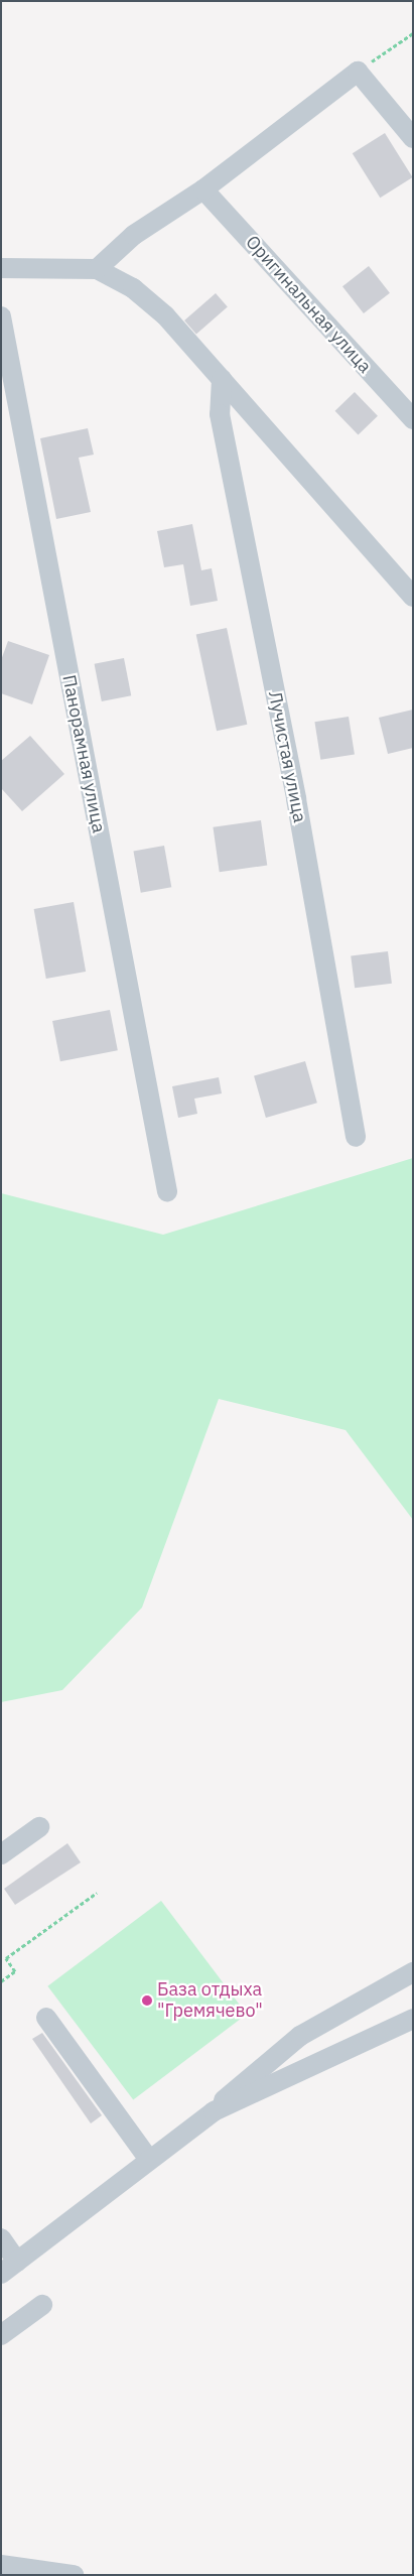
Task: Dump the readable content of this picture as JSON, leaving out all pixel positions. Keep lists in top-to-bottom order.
{
  "streets": {
    "street": ["Оригинальная улица", "Панорамная улица", "Лучистая улица"]
  },
  "places": ["База отдыха \"Гремячево\""]
}
